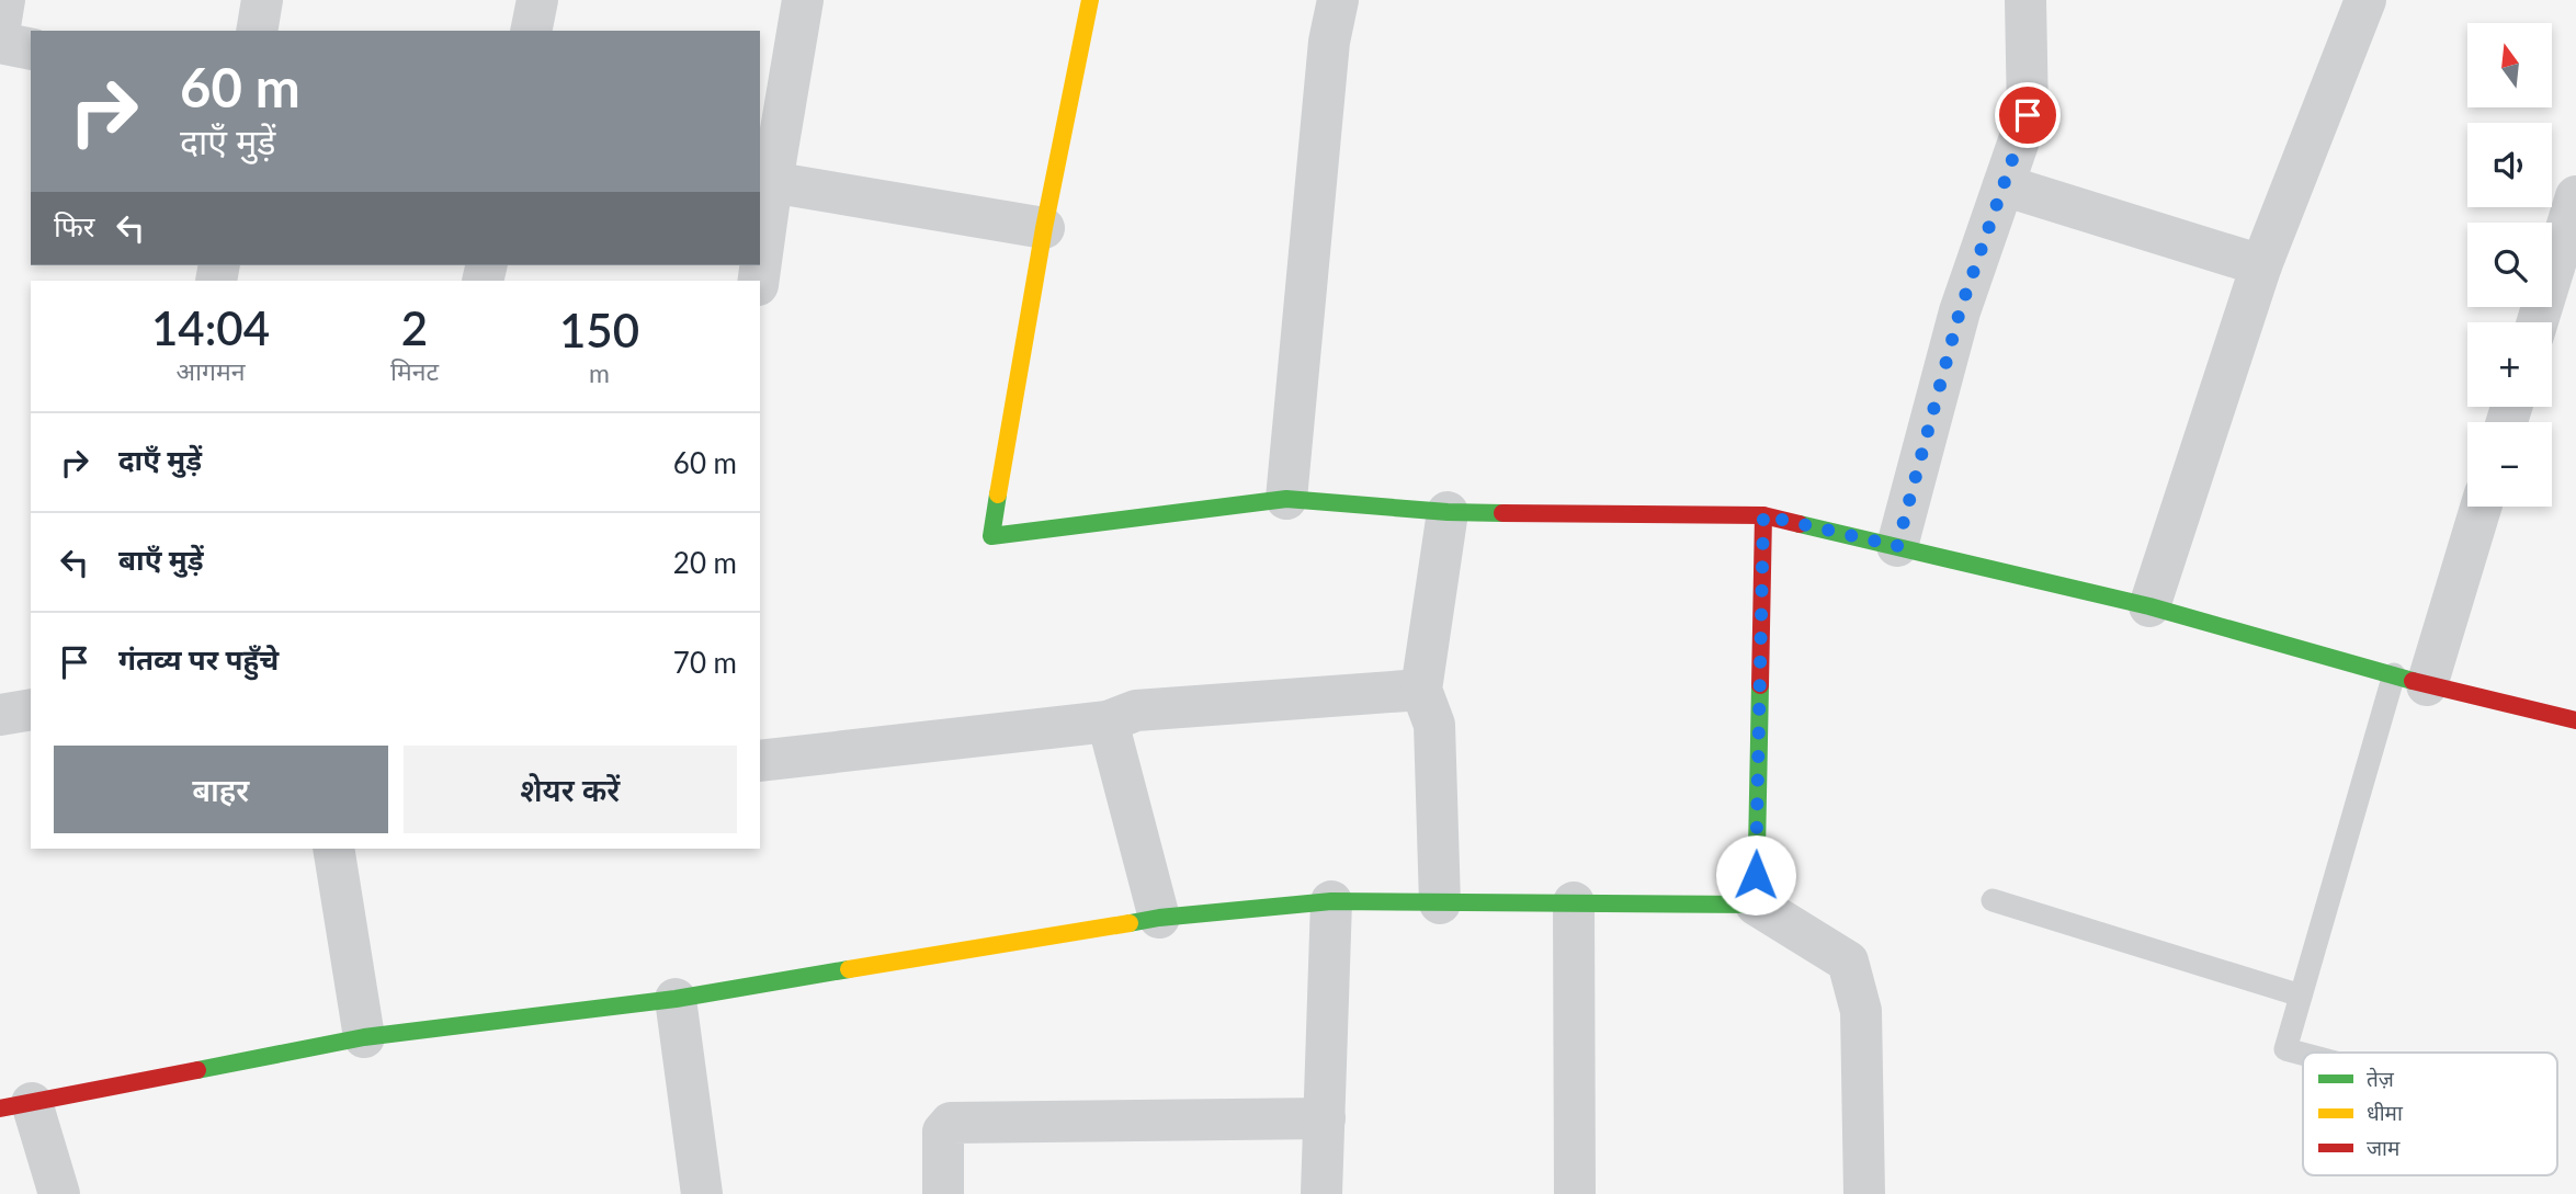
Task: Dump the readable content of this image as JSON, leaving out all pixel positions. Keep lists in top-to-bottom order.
{
  "legend": ["तेज़", "धीमा", "जाम"],
  "north": "top",
  "page": {
    "map_buttons": ["+", "−"],
    "turn": ["60 m", "दाएँ मुड़ें"],
    "then": "फिर",
    "eta": [
      "14:04",
      "आगमन",
      "2",
      "मिनट",
      "150",
      "m"
    ],
    "list": [
      {
        "name": "दाएँ मुड़ें",
        "value": "60 m"
      },
      {
        "name": "बाएँ मुड़ें",
        "value": "20 m"
      },
      {
        "name": "गंतव्य पर पहुँचे",
        "value": "70 m"
      }
    ],
    "buttons": ["बाहर", "शेयर करें"]
  }
}
